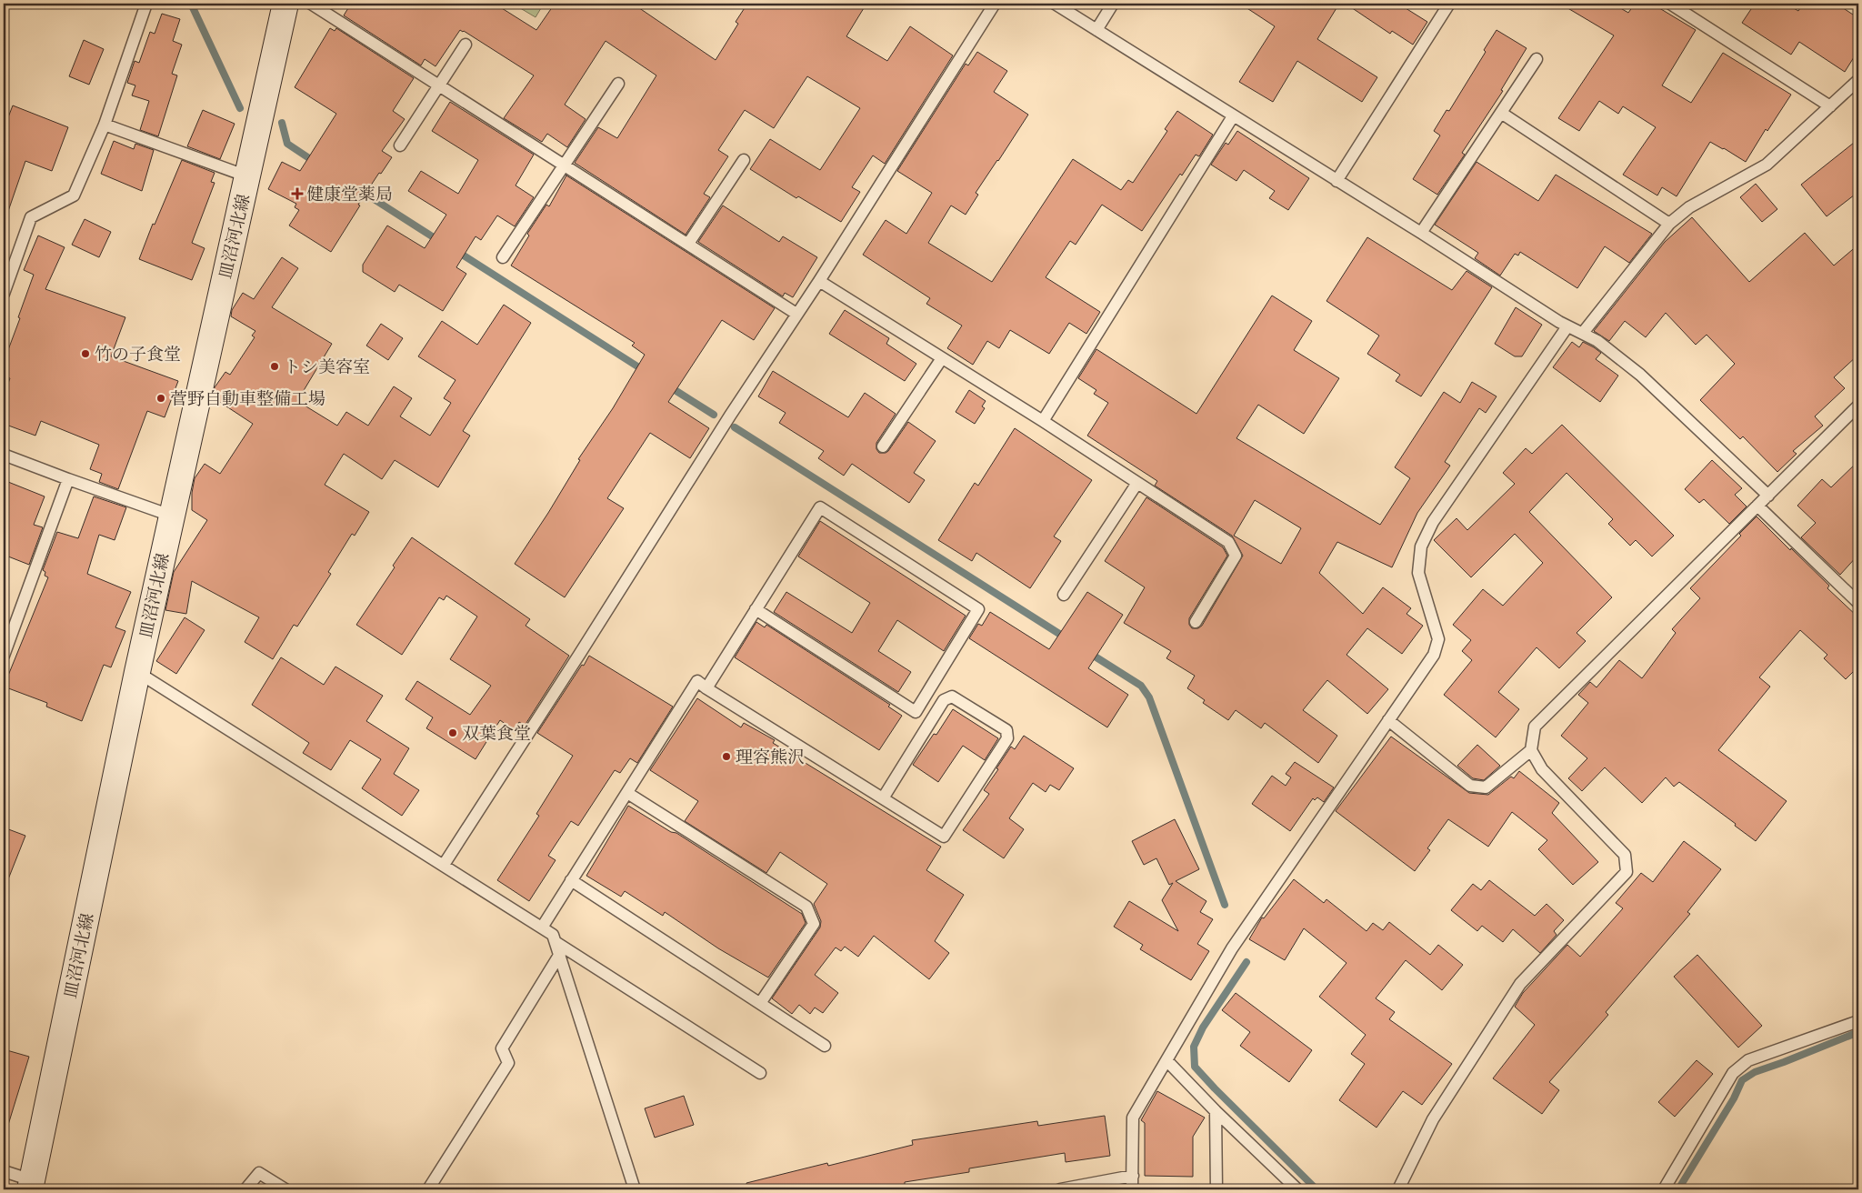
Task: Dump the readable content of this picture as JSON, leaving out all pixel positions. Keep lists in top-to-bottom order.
{
  "streets": {
    "main road": ["皿沼河北線"]
  },
  "places": {
    "health": ["健康堂薬局"],
    "other": [
      "竹の子食堂",
      "トシ美容室",
      "菅野自動車整備工場",
      "双葉食堂",
      "理容熊沢"
    ]
  }
}
